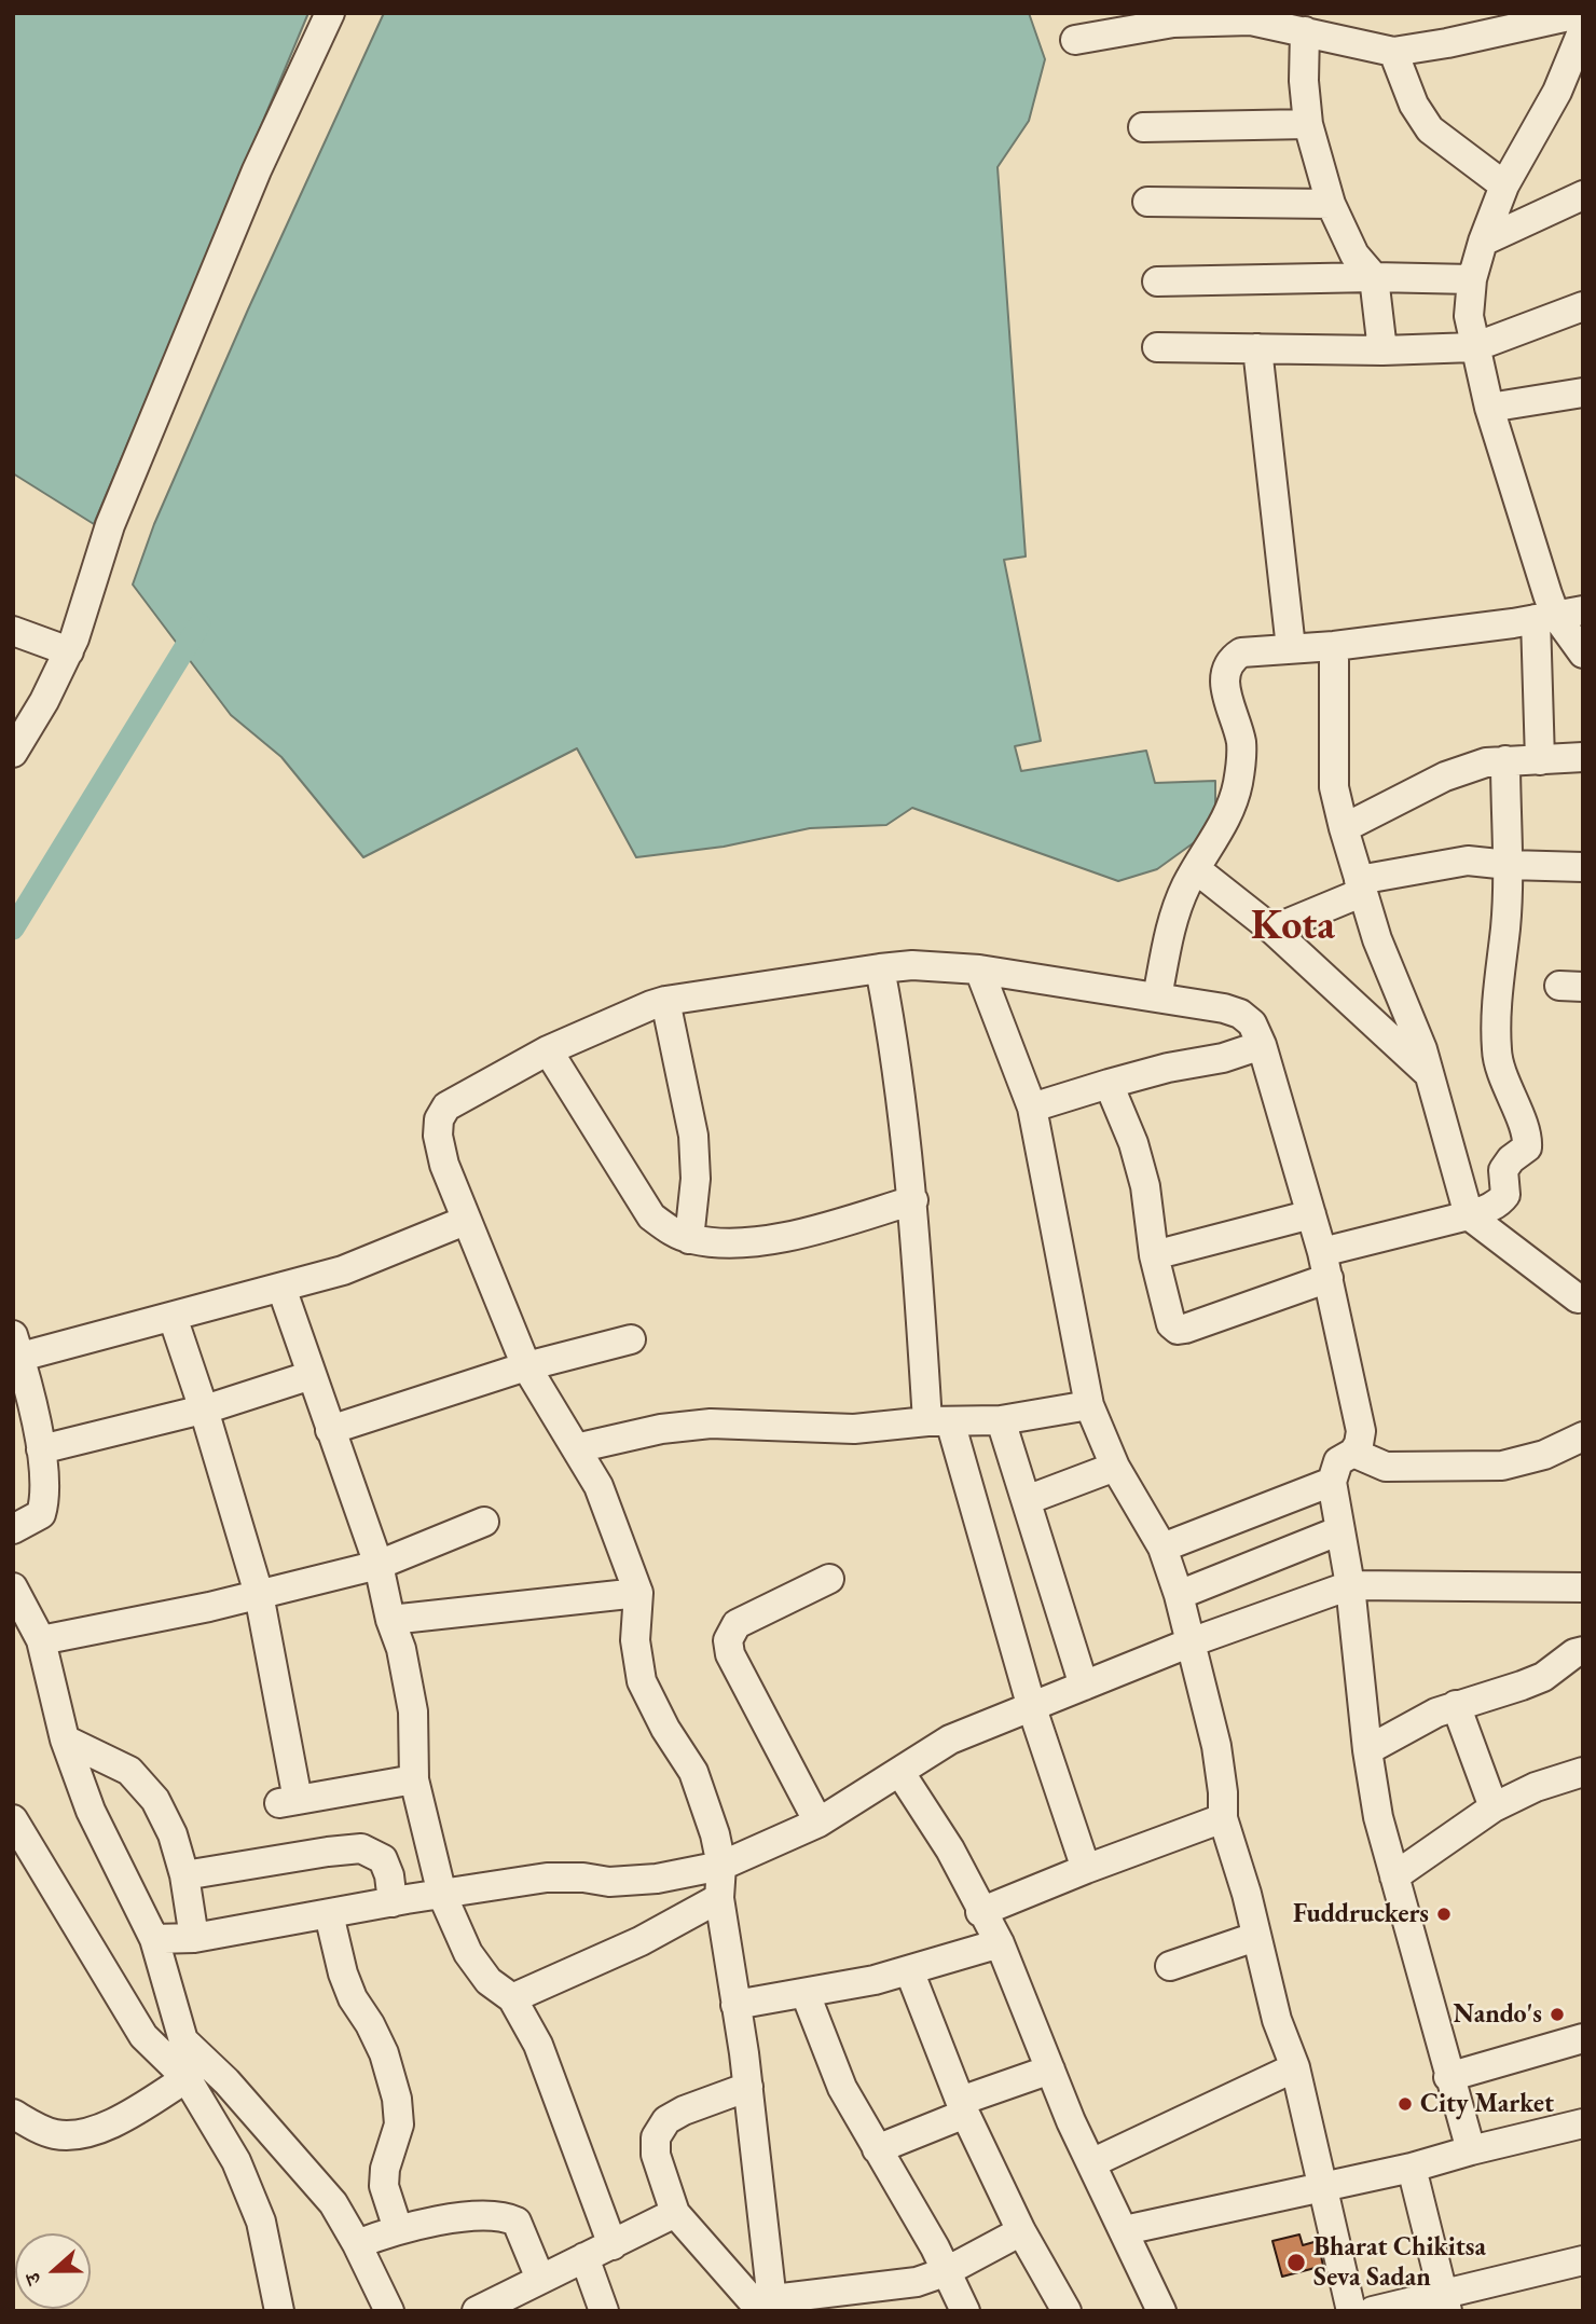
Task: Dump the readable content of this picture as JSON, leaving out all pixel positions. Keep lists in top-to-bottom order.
{
  "districts": ["Kota"],
  "places": [
    "Fuddruckers",
    "Nando's",
    "City Market",
    "Bharat Chikitsa Seva Sadan"
  ],
  "north": "left"
}
